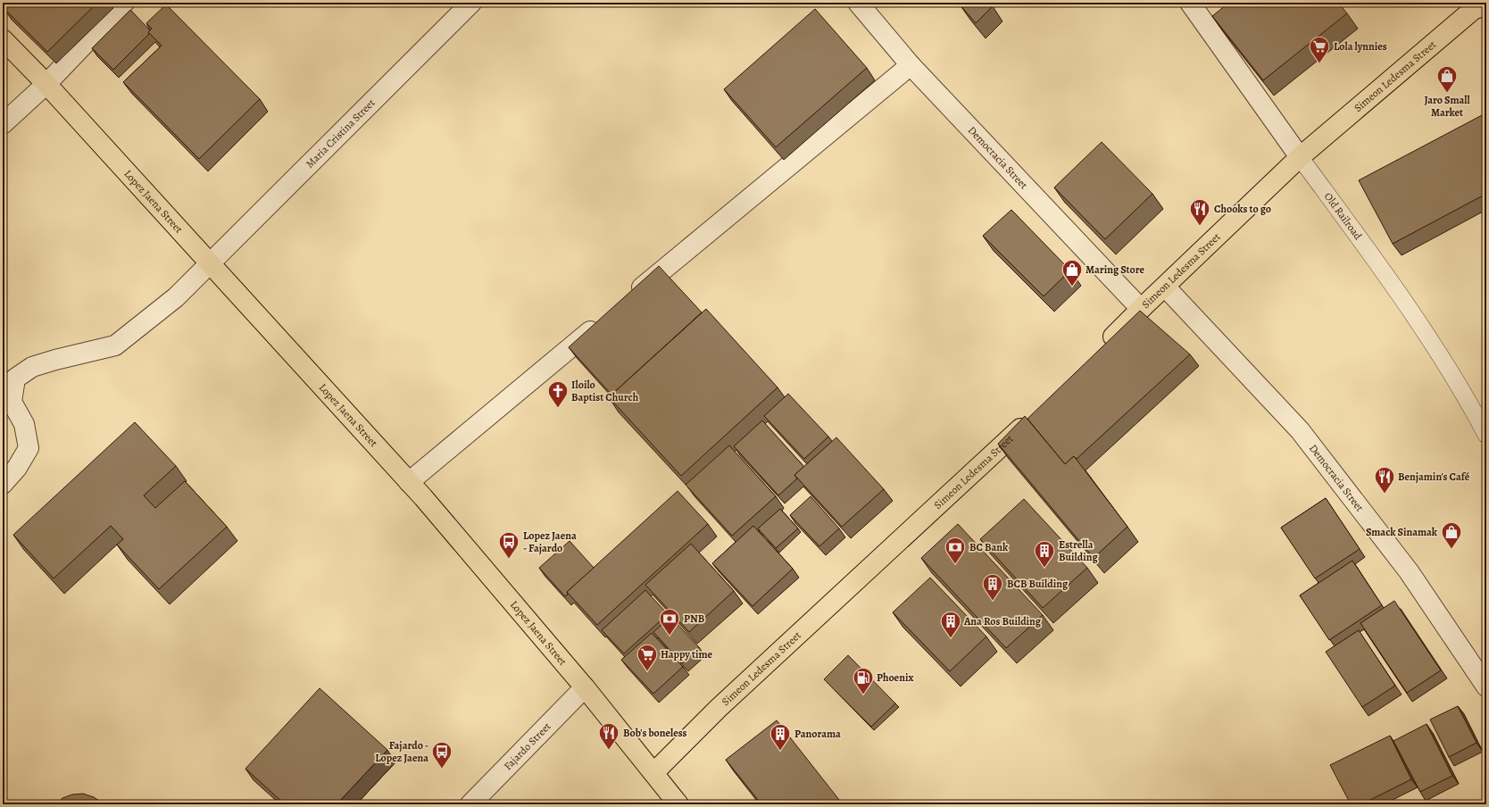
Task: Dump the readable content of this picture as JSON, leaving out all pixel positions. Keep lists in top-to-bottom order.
{
  "streets": {
    "main road": ["Simeon Ledesma Street", "Lopez Jaena Street"],
    "street": [
      "Maria Cristina Street",
      "Democracia Street",
      "Old Railroad",
      "Fajardo Street"
    ]
  },
  "crossings": [
    ["Simeon Ledesma Street", "Democracia Street"],
    ["Simeon Ledesma Street", "Lopez Jaena Street"],
    ["Simeon Ledesma Street", "Old Railroad"],
    ["Maria Cristina Street", "Lopez Jaena Street"],
    ["Lopez Jaena Street", "Fajardo Street"]
  ],
  "places": {
    "supermarket": ["Lola lynnies", "Happy time"],
    "shop": ["Jaro Small Market", "Maring Store", "Smack Sinamak"],
    "restaurant": ["Chooks to go", "Benjamin's Café", "Bob's boneless"],
    "church": ["Iloilo Baptist Church"],
    "bus stop": ["Lopez Jaena - Fajardo", "Fajardo - Lopez Jaena"],
    "bank": ["BC Bank", "PNB"],
    "building": [
      "Estrella Building",
      "BCB Building",
      "Ana Ros Building",
      "Panorama"
    ],
    "fuel station": ["Phoenix"]
  }
}
